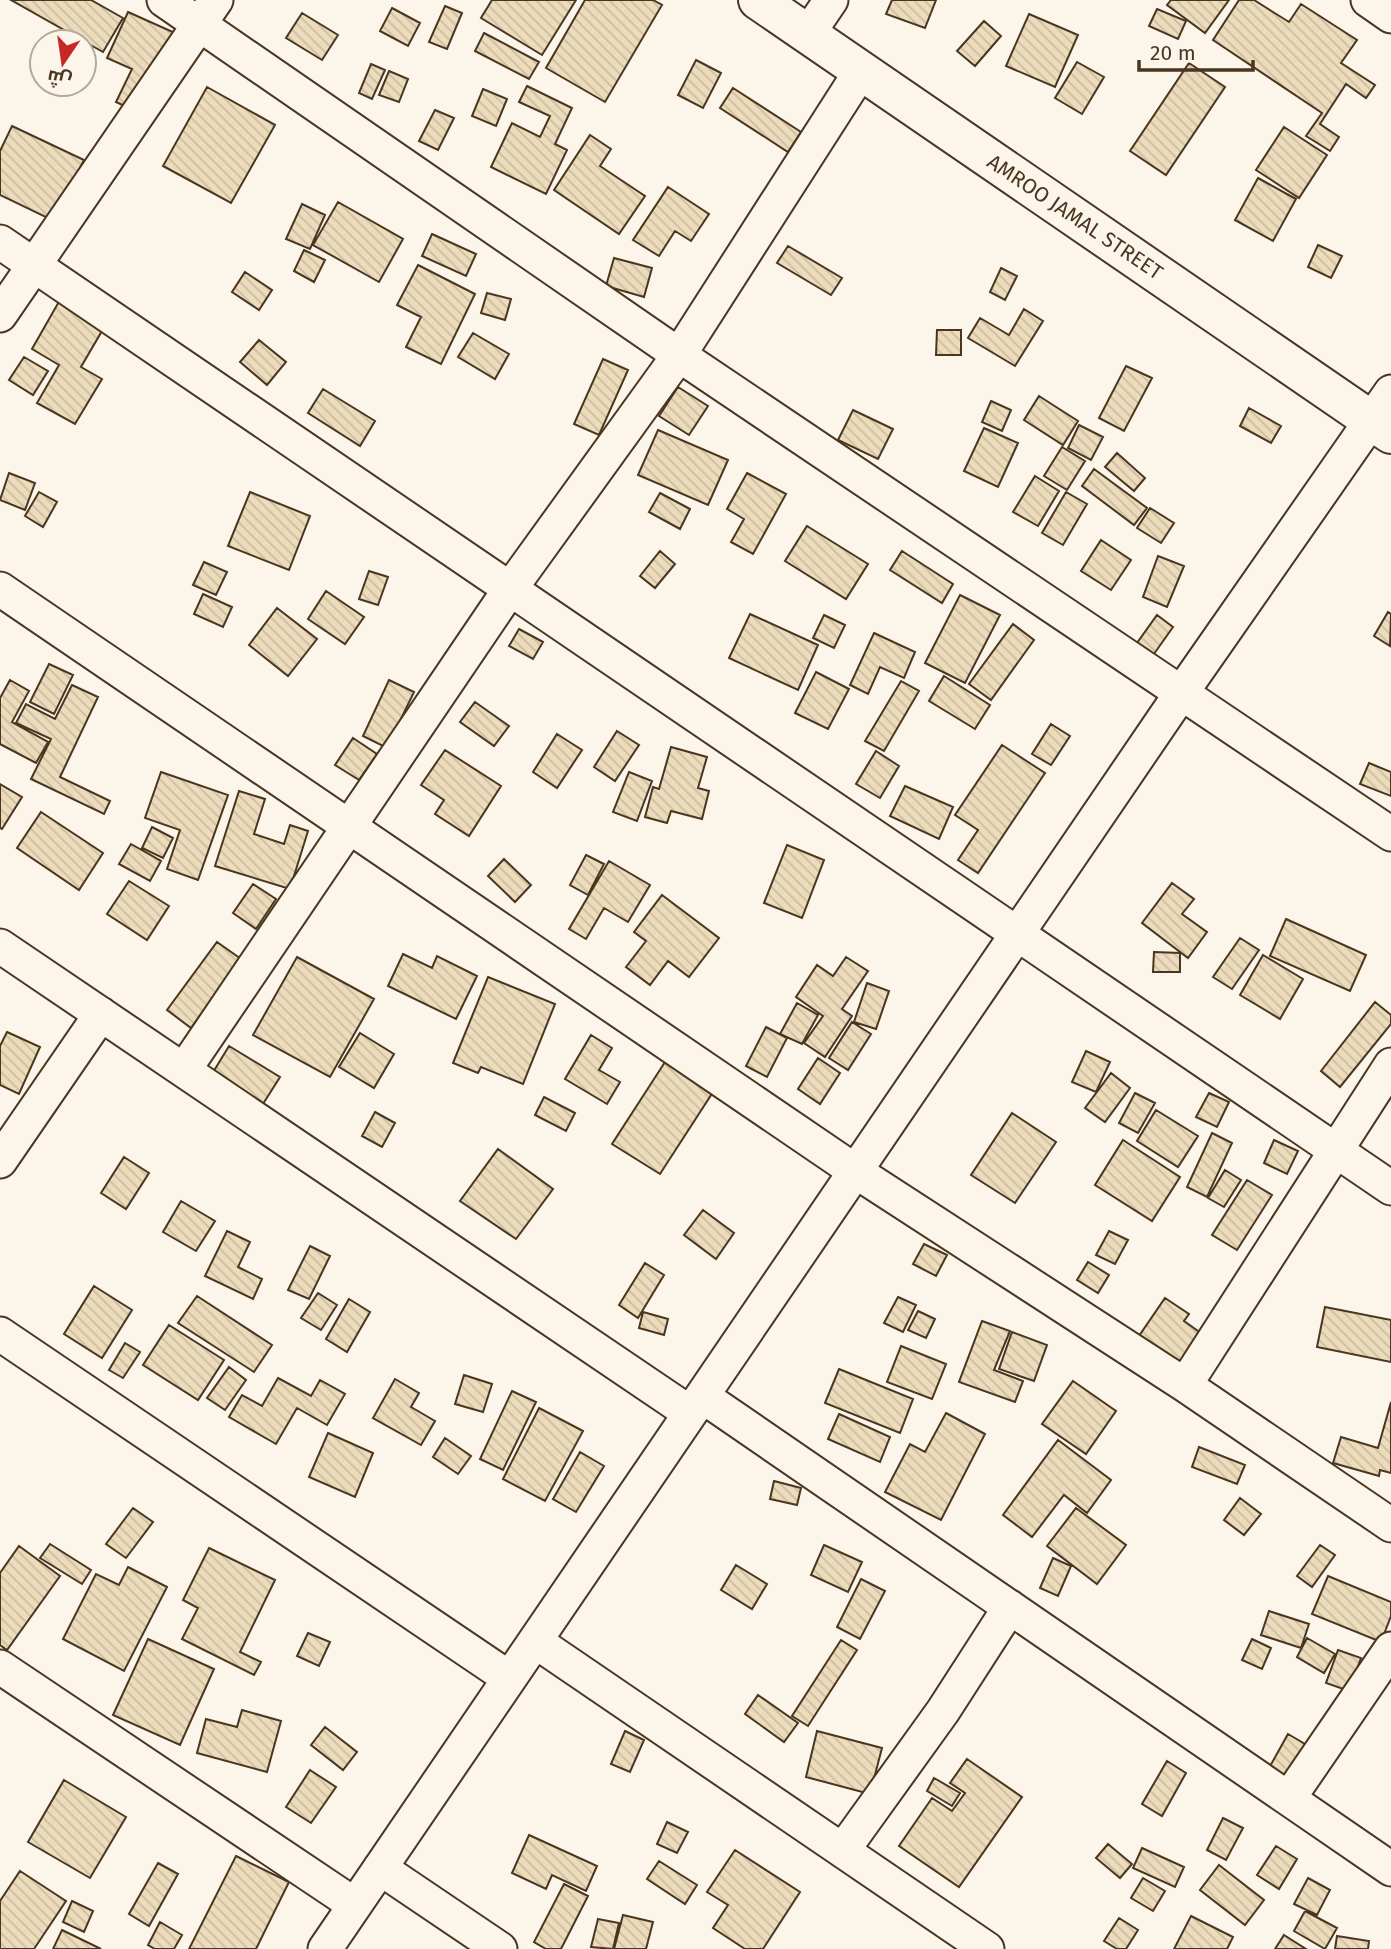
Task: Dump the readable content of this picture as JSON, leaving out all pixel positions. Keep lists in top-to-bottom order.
{
  "streets": {
    "street": ["AMROO JAMAL STREET"]
  },
  "scale_bar": "20 m",
  "north": "bottom"
}
